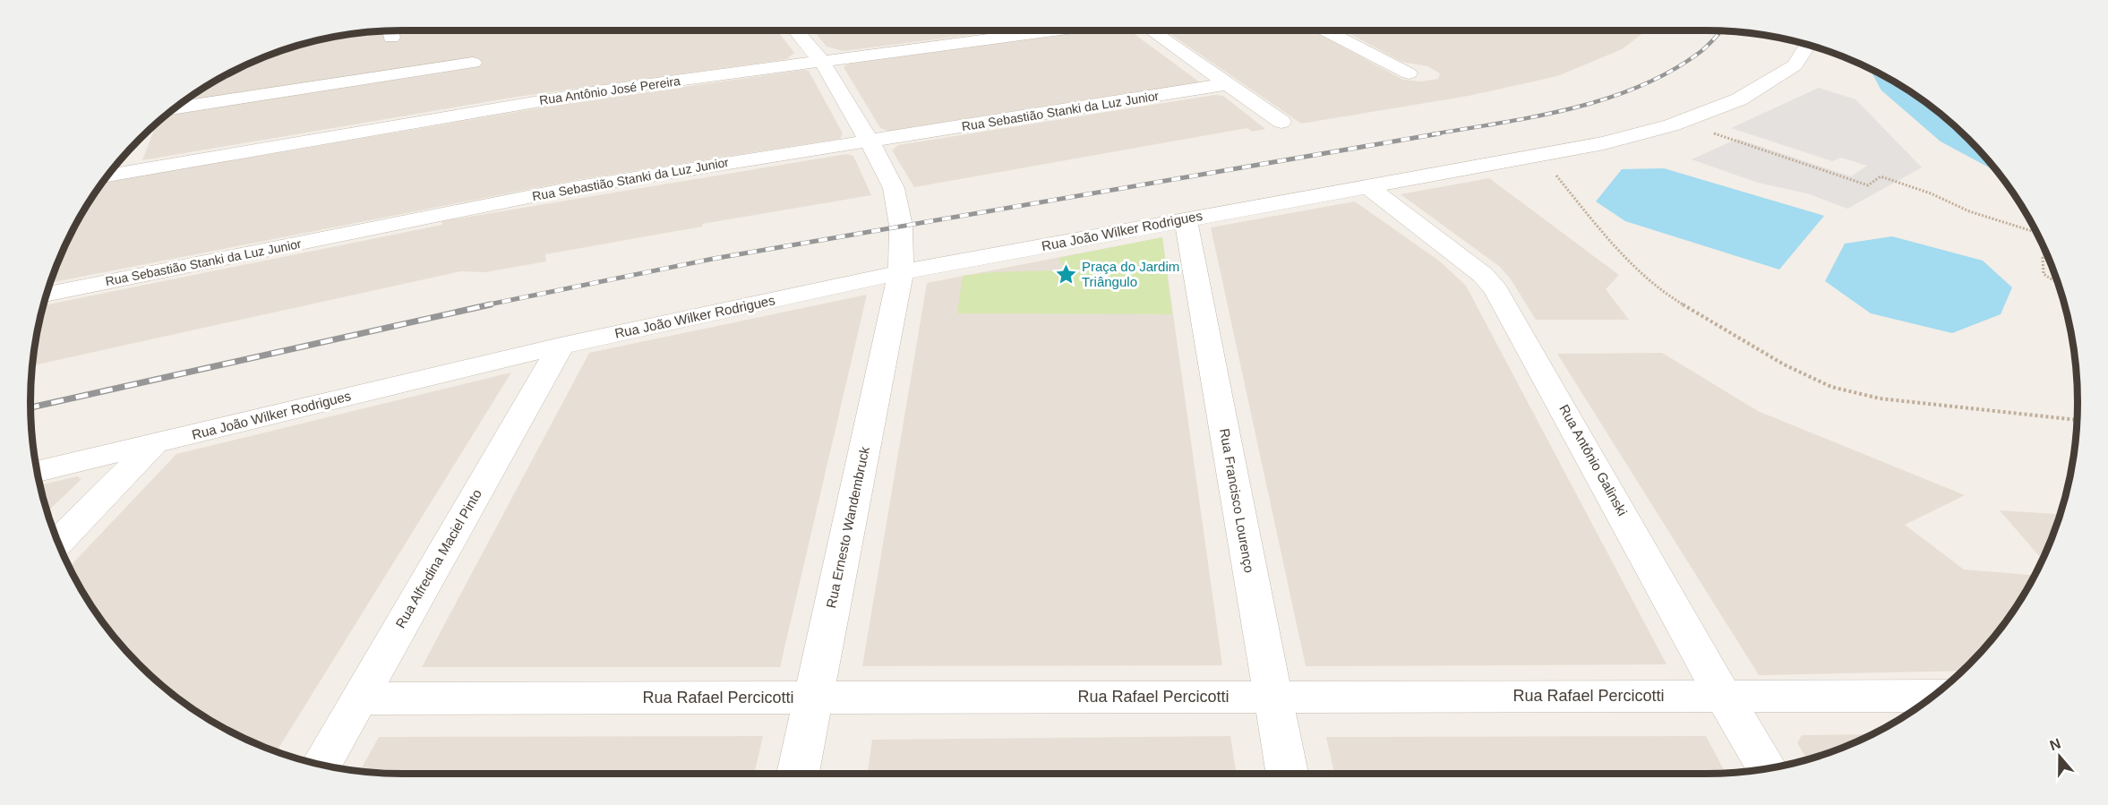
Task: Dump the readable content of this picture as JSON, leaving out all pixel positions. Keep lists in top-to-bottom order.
{
  "streets": {
    "street": [
      "Rua Antônio José Pereira",
      "Rua Sebastião Stanki da Luz Junior",
      "Rua João Wilker Rodrigues",
      "Rua Antônio Galinski",
      "Rua Francisco Lourenço",
      "Rua Ernesto Wandembruck",
      "Rua Alfredina Maciel Pinto",
      "Rua Rafael Percicotti"
    ]
  },
  "crossings": [
    ["Rua Antônio José Pereira", "Rua Ernesto Wandembruck"],
    ["Rua Sebastião Stanki da Luz Junior", "Rua Ernesto Wandembruck"],
    ["Rua João Wilker Rodrigues", "Rua Antônio Galinski"],
    ["Rua João Wilker Rodrigues", "Rua Francisco Lourenço"],
    ["Rua João Wilker Rodrigues", "Rua Ernesto Wandembruck"],
    ["Rua João Wilker Rodrigues", "Rua Alfredina Maciel Pinto"],
    ["Rua Antônio Galinski", "Rua Rafael Percicotti"],
    ["Rua Francisco Lourenço", "Rua Rafael Percicotti"],
    ["Rua Ernesto Wandembruck", "Rua Rafael Percicotti"],
    ["Rua Alfredina Maciel Pinto", "Rua Rafael Percicotti"]
  ],
  "places": {
    "place": ["Praça do Jardim Triângulo"]
  },
  "north": "top"
}
